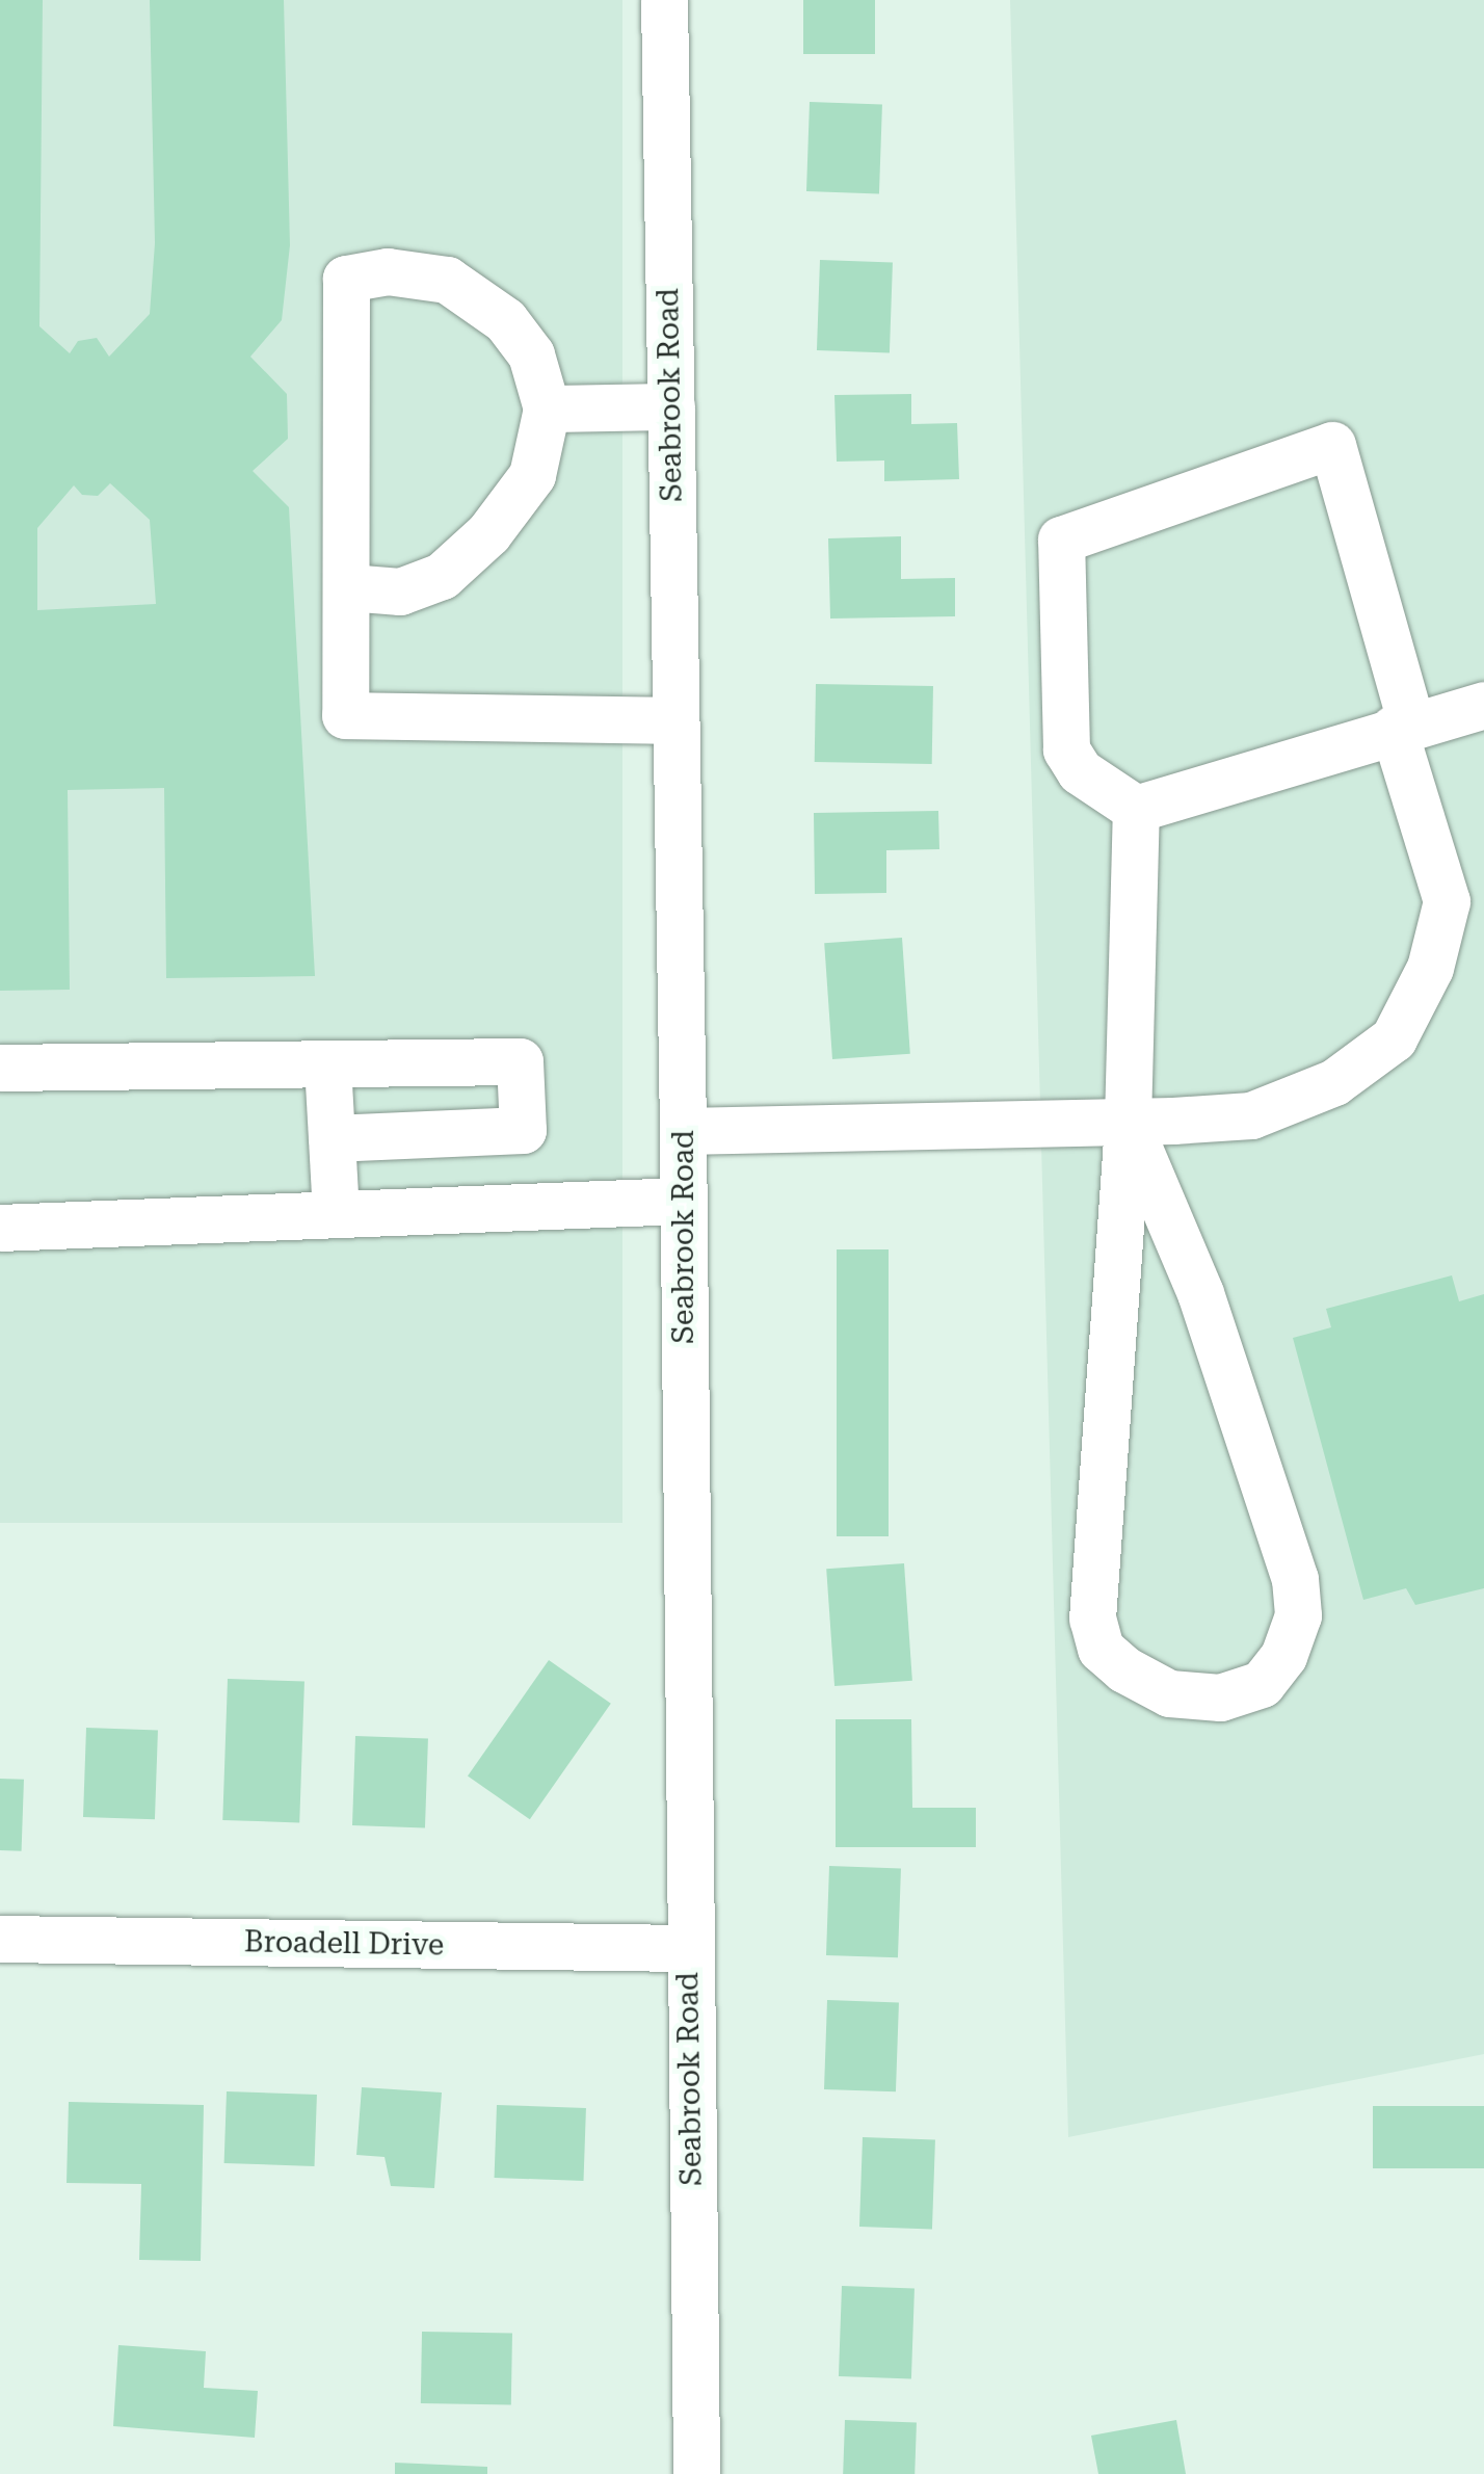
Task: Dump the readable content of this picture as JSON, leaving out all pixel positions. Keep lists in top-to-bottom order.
{
  "streets": {
    "street": ["Seabrook Road", "Broadell Drive"]
  },
  "crossings": [
    ["Seabrook Road", "Broadell Drive"]
  ]
}
